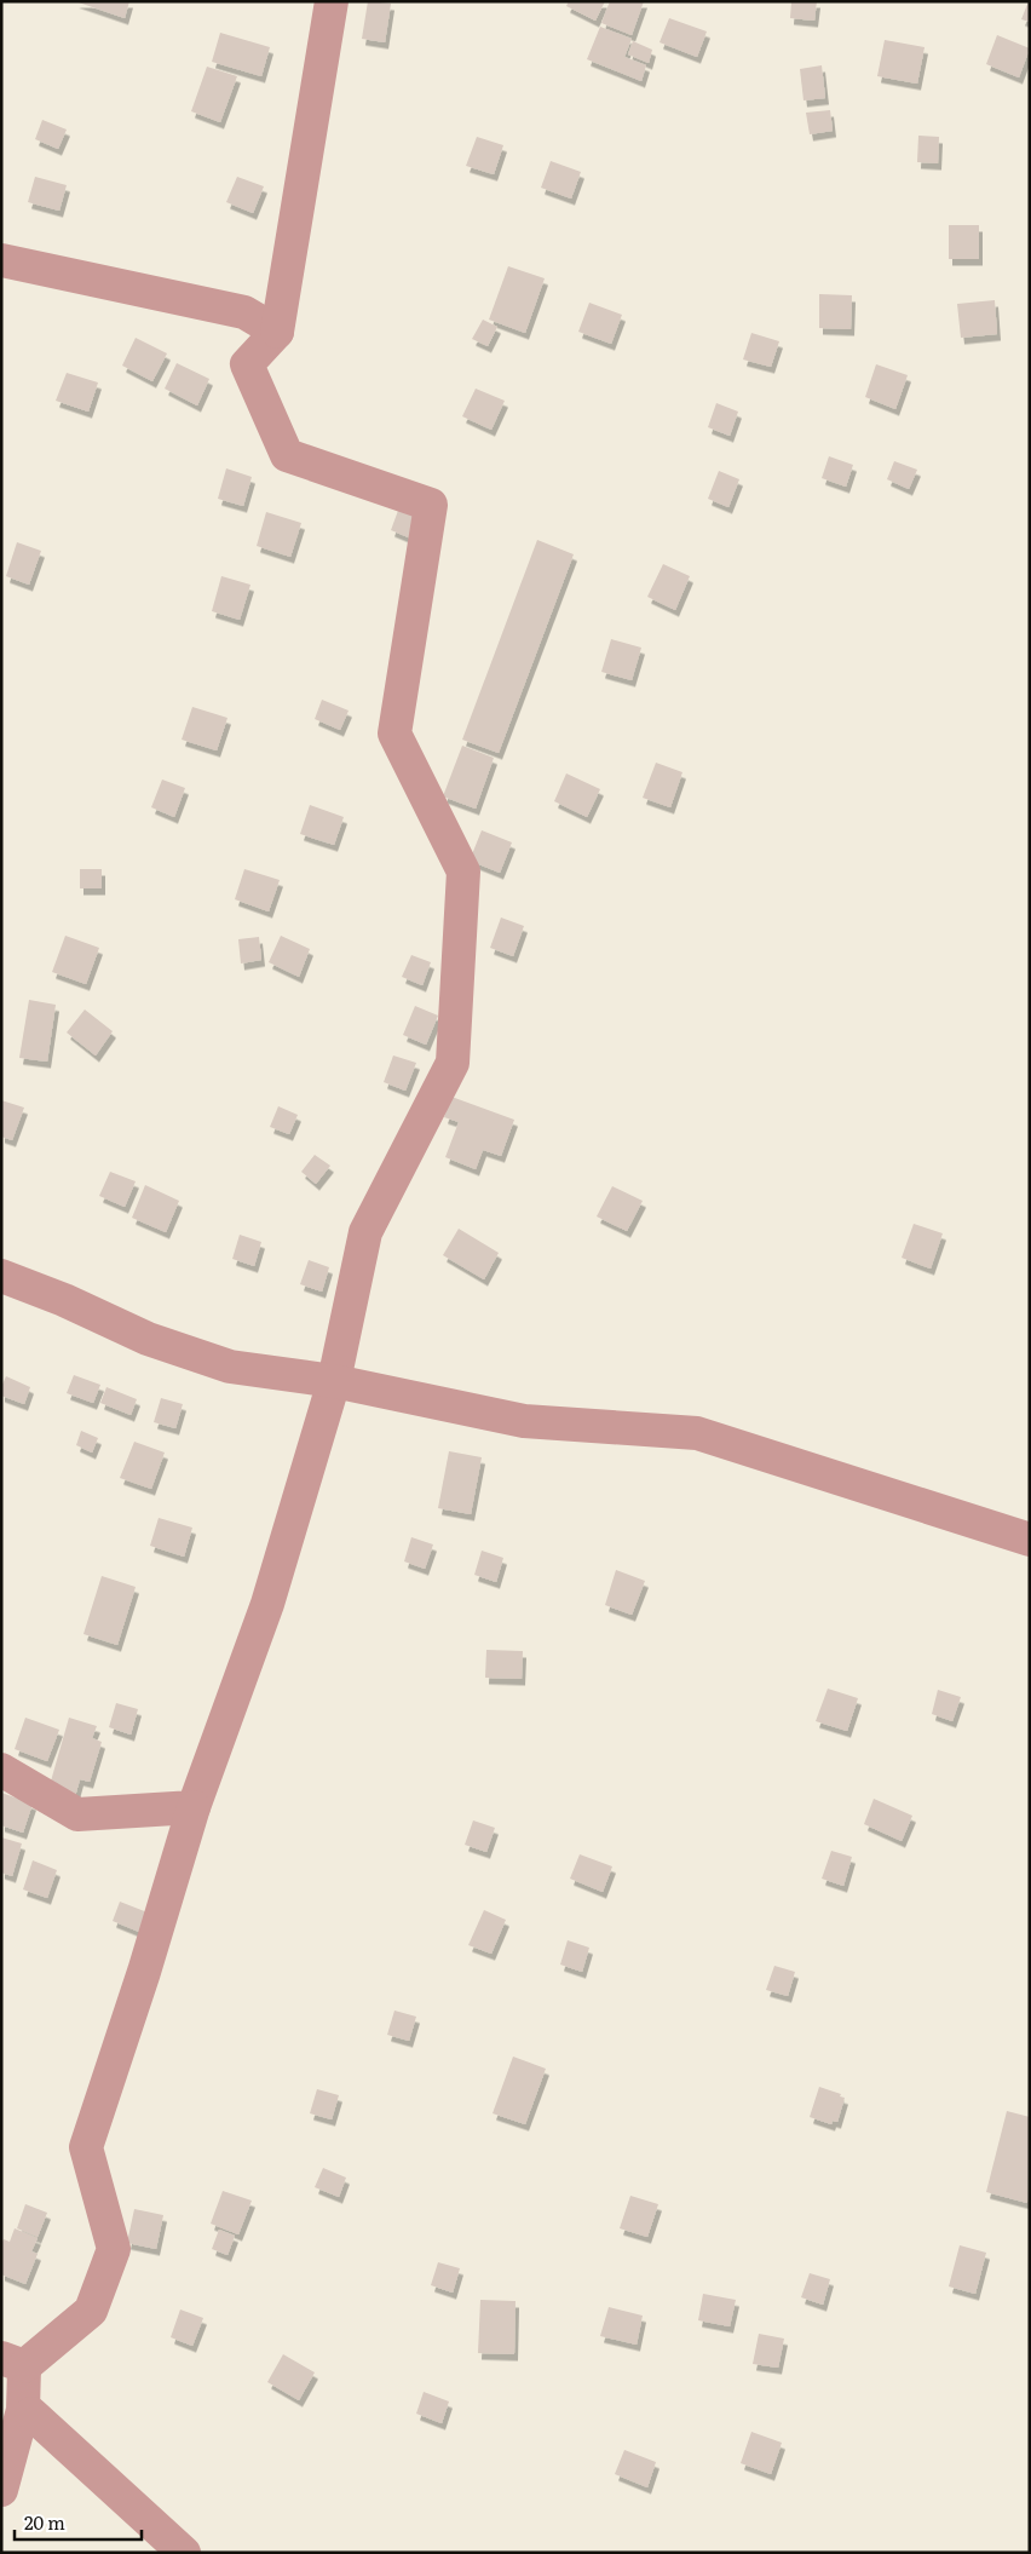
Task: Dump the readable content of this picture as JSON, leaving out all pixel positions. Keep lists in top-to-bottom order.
{
  "scale_bar": "20 m"
}
